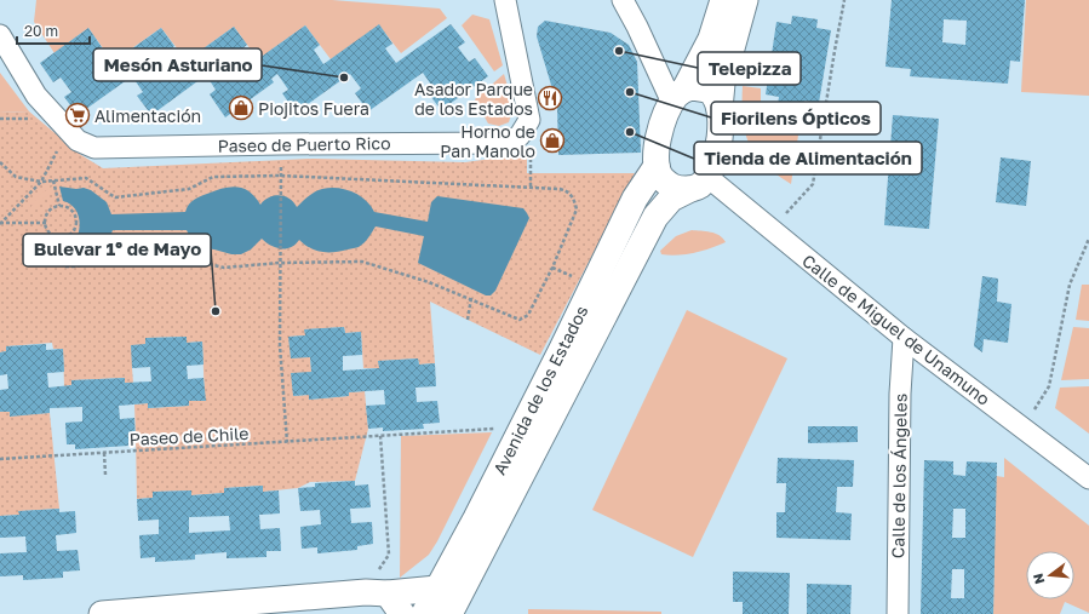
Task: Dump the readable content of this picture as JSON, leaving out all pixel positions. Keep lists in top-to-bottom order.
{
  "streets": {
    "street": [
      "Paseo de Puerto Rico",
      "Calle de Miguel de Unamuno",
      "Avenida de los Estados",
      "Calle de los Ángeles"
    ],
    "path": ["Paseo de Chile"]
  },
  "crossings": [
    ["Calle de Miguel de Unamuno", "Avenida de los Estados"],
    ["Calle de Miguel de Unamuno", "Calle de los Ángeles"],
    ["Avenida de los Estados", "Paseo de Chile"]
  ],
  "places": {
    "other": [
      "Telepizza",
      "Mesón Asturiano",
      "Fiorilens Ópticos",
      "Tienda de Alimentación",
      "Bulevar 1º de Mayo"
    ],
    "restaurant": ["Asador Parque de los Estados"],
    "shop": ["Piojitos Fuera", "Horno de Pan Manolo"],
    "supermarket": ["Alimentación"]
  },
  "scale_bar": "20 m",
  "north": "left"
}
